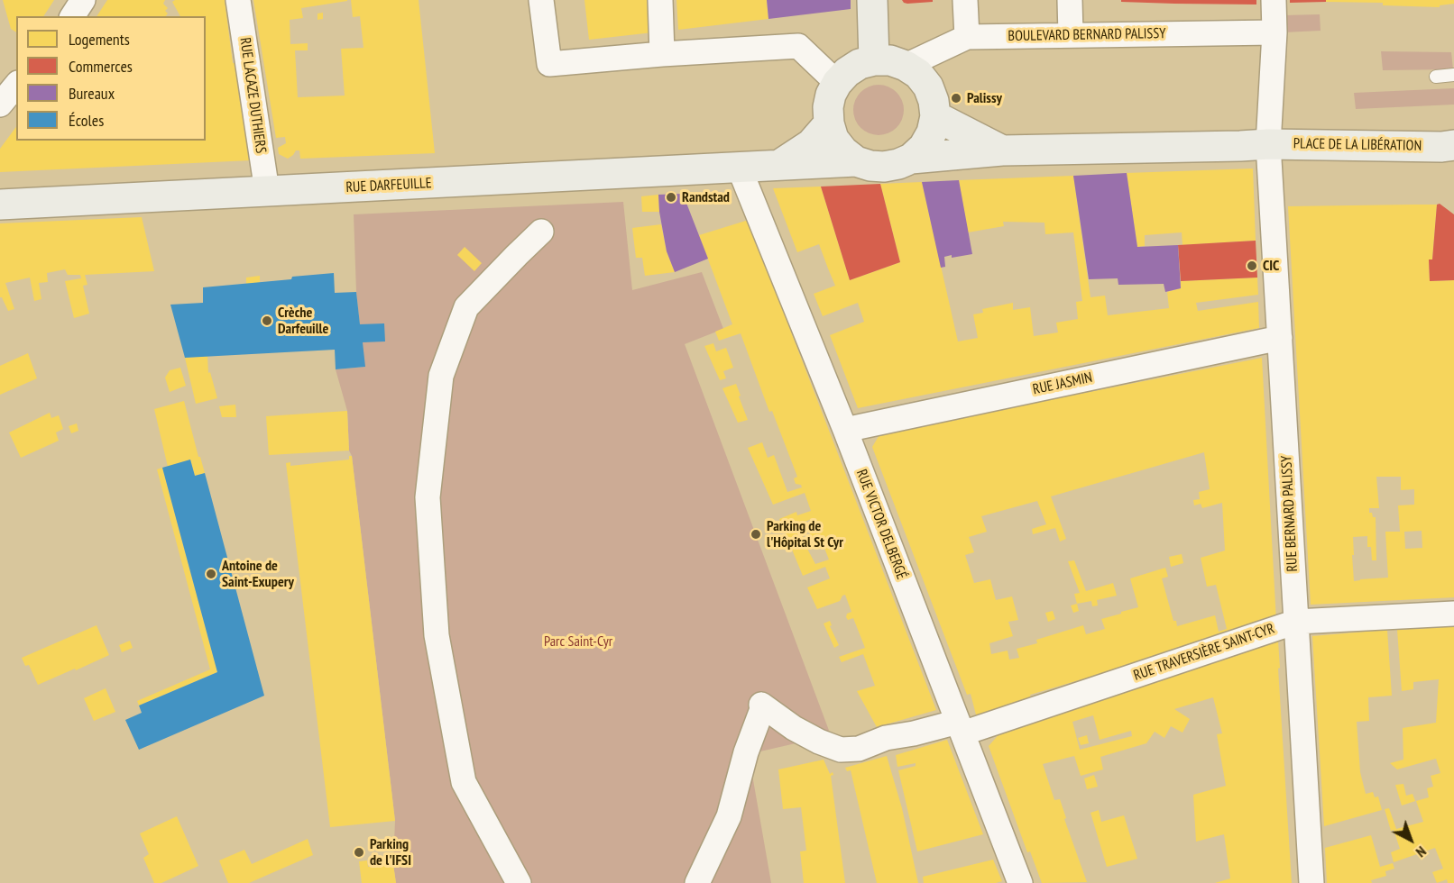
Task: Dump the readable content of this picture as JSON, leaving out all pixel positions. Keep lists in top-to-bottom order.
{
  "streets": {
    "main road": ["PLACE DE LA LIBÉRATION", "RUE DARFEUILLE"],
    "street": [
      "BOULEVARD BERNARD PALISSY",
      "RUE LACAZE DUTHIERS",
      "RUE JASMIN",
      "RUE BERNARD PALISSY",
      "RUE VICTOR DELBERGÉ",
      "RUE TRAVERSIÈRE SAINT-CYR"
    ]
  },
  "crossings": [
    ["BOULEVARD BERNARD PALISSY", "RUE DARFEUILLE"],
    ["BOULEVARD BERNARD PALISSY", "RUE BERNARD PALISSY"],
    ["RUE LACAZE DUTHIERS", "RUE DARFEUILLE"],
    ["PLACE DE LA LIBÉRATION", "RUE BERNARD PALISSY"],
    ["RUE DARFEUILLE", "RUE VICTOR DELBERGÉ"],
    ["RUE JASMIN", "RUE BERNARD PALISSY"],
    ["RUE JASMIN", "RUE VICTOR DELBERGÉ"],
    ["RUE BERNARD PALISSY", "RUE TRAVERSIÈRE SAINT-CYR"],
    ["RUE VICTOR DELBERGÉ", "RUE TRAVERSIÈRE SAINT-CYR"]
  ],
  "parks": ["Parc Saint-Cyr"],
  "places": [
    "Palissy",
    "Randstad",
    "CIC",
    "Crèche Darfeuille",
    "Parking de l'Hôpital St Cyr",
    "Antoine de Saint-Exupery",
    "Parking de l'IFSI"
  ],
  "legend": [
    "Logements",
    "Commerces",
    "Bureaux",
    "Écoles"
  ],
  "north": "bottom right"
}
